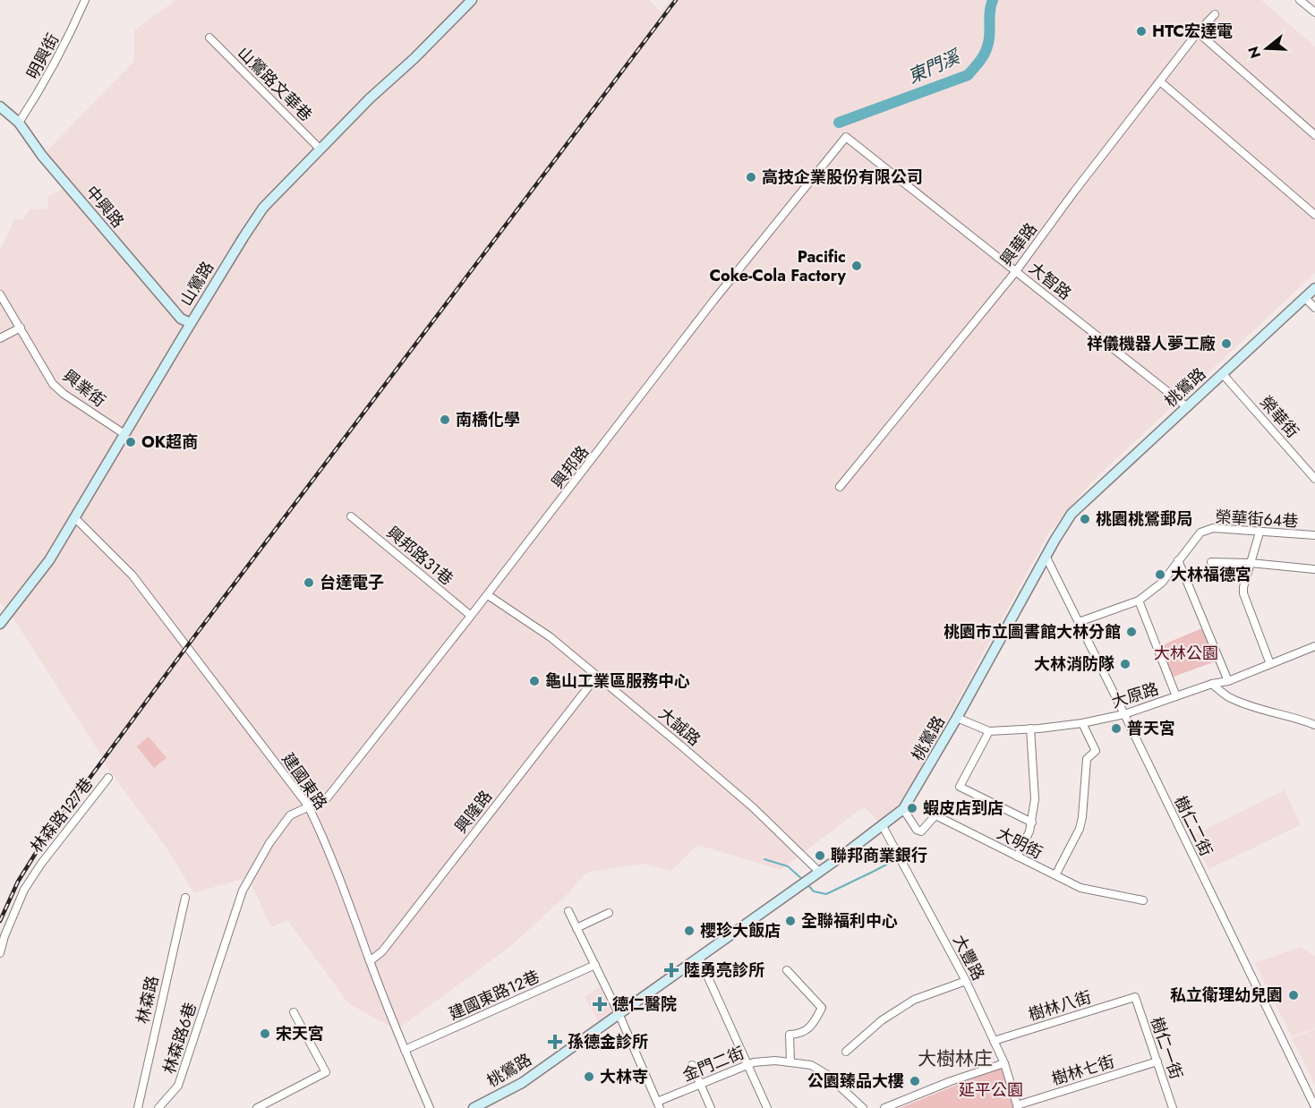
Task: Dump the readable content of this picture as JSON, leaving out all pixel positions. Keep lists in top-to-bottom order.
{
  "streets": {
    "main road": ["中興路", "山鶯路", "桃鶯路"],
    "street": [
      "明興街",
      "山鶯路文華巷",
      "興華路",
      "大智路",
      "興業街",
      "榮華街",
      "興邦路",
      "榮華街64巷",
      "興邦路31巷",
      "大原路",
      "大誠路",
      "建國東路",
      "興隆路",
      "林森路127巷",
      "樹仁二街",
      "大明街",
      "大豐路",
      "建國東路12巷",
      "林森路",
      "樹林八街",
      "林森路6巷",
      "樹仁一街",
      "金門二街",
      "樹林七街"
    ]
  },
  "crossings": [
    ["明興街", "中興路"],
    ["山鶯路文華巷", "山鶯路"],
    ["中興路", "山鶯路"],
    ["興華路", "大智路"],
    ["大智路", "桃鶯路"],
    ["大智路", "興邦路"],
    ["山鶯路", "興業街"],
    ["山鶯路", "建國東路"],
    ["桃鶯路", "榮華街"],
    ["桃鶯路", "大原路"],
    ["桃鶯路", "大誠路"],
    ["桃鶯路", "樹仁二街"],
    ["桃鶯路", "大明街"],
    ["桃鶯路", "大豐路"],
    ["興邦路", "興邦路31巷"],
    ["興邦路", "大誠路"],
    ["興邦路", "建國東路"],
    ["興邦路", "林森路6巷"],
    ["榮華街64巷", "樹仁二街"],
    ["大原路", "樹仁二街"],
    ["大誠路", "興隆路"],
    ["建國東路", "興隆路"],
    ["建國東路", "建國東路12巷"],
    ["建國東路", "林森路6巷"],
    ["大豐路", "樹林八街"],
    ["大豐路", "樹林七街"],
    ["樹林八街", "樹仁一街"],
    ["樹仁一街", "樹林七街"]
  ],
  "districts": ["大樹林庄"],
  "water": ["東門溪"],
  "parks": ["大林公園", "延平公園"],
  "places": {
    "other": [
      "HTC宏達電",
      "高技企業股份有限公司",
      "Pacific Coke-Cola Factory",
      "祥儀機器人夢工廠",
      "南橋化學",
      "OK超商",
      "桃園桃鶯郵局",
      "大林福德宮",
      "台達電子",
      "桃園市立圖書館大林分館",
      "大林消防隊",
      "龜山工業區服務中心",
      "普天宮",
      "蝦皮店到店",
      "聯邦商業銀行",
      "全聯福利中心",
      "櫻珍大飯店",
      "私立衛理幼兒園",
      "宋天宮",
      "大林寺",
      "公園臻品大樓"
    ],
    "health": ["陸勇亮診所", "德仁醫院", "孫德金診所"]
  },
  "north": "left"
}
